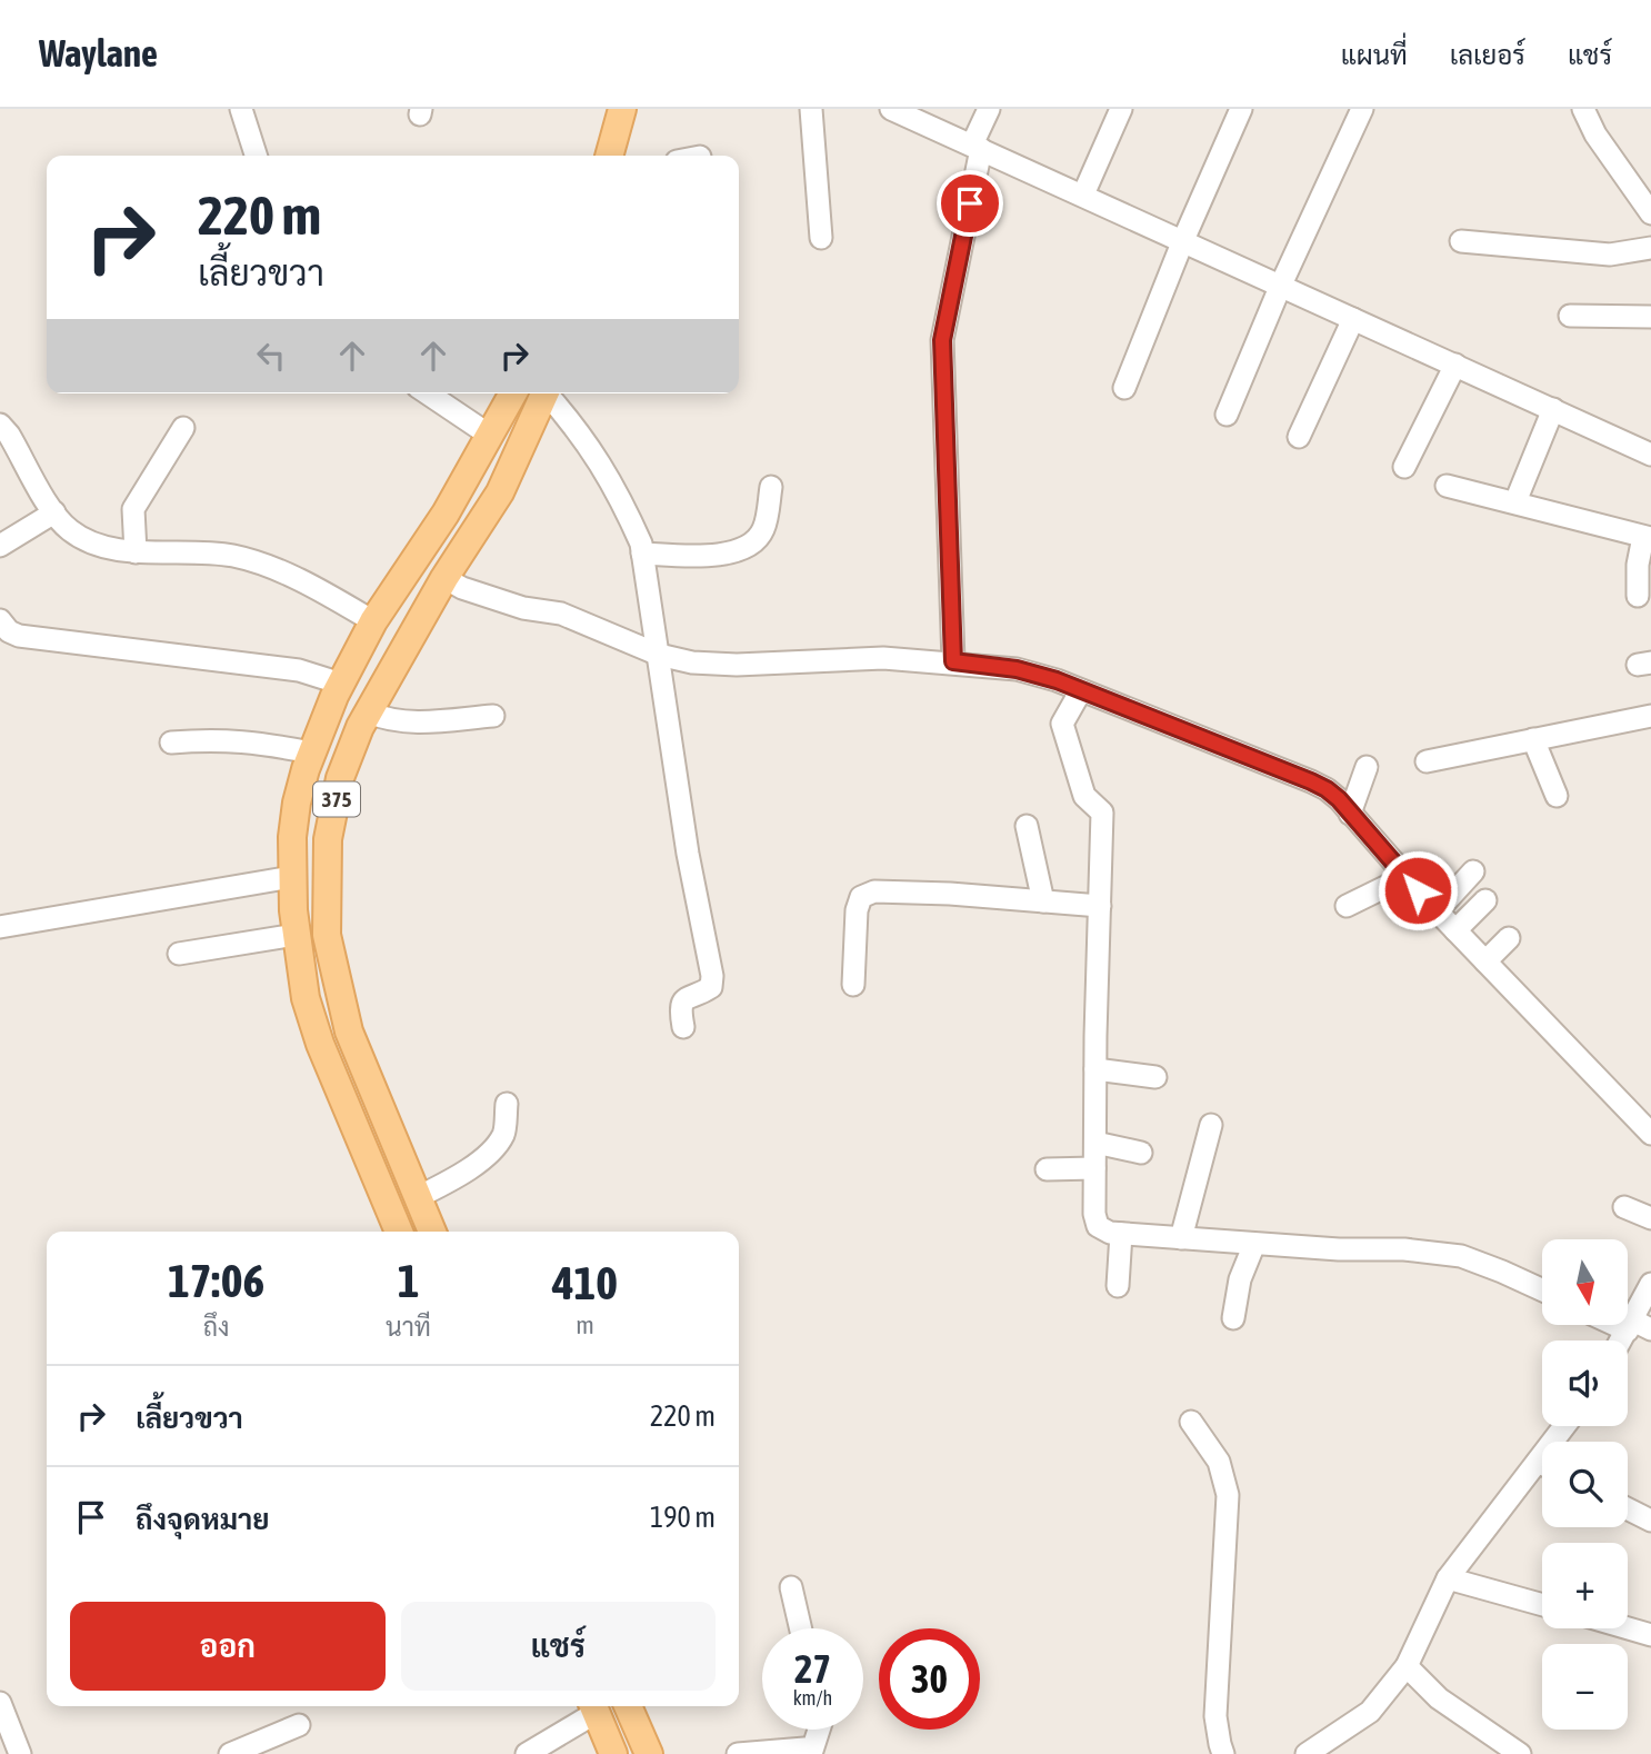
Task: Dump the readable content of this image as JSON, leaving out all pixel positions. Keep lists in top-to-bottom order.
{
  "streets": {
    "main road": ["375"]
  },
  "north": "bottom",
  "page": {
    "header": "Waylane",
    "nav": ["แผนที่", "เลเยอร์", "แชร์"],
    "turn": ["220 m", "เลี้ยวขวา"],
    "eta": [
      "17:06",
      "ถึง",
      "1",
      "นาที",
      "410",
      "m"
    ],
    "map_buttons": ["+", "−"],
    "list": [
      {
        "name": "เลี้ยวขวา",
        "value": "220 m"
      },
      {
        "name": "ถึงจุดหมาย",
        "value": "190 m"
      }
    ],
    "buttons": ["ออก", "แชร์"],
    "speed": "27 km/h",
    "limit": "30"
  }
}
